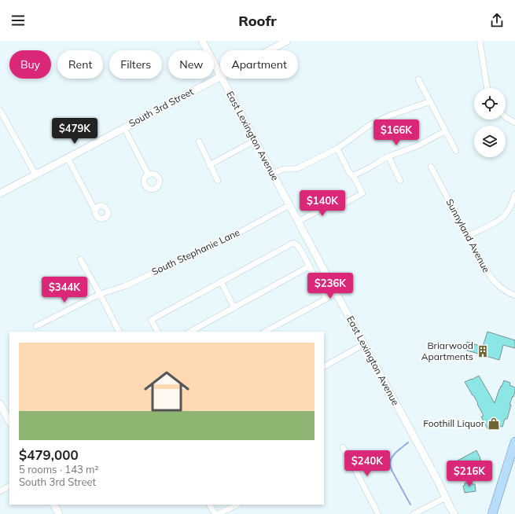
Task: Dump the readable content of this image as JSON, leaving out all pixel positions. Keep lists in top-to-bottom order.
{
  "streets": {
    "street": [
      "South 3rd Street",
      "East Lexington Avenue",
      "Sunnyland Avenue",
      "South Stephanie Lane"
    ]
  },
  "crossings": [
    ["East Lexington Avenue", "South Stephanie Lane"]
  ],
  "places": {
    "building": ["Briarwood Apartments"],
    "shop": ["Foothill Liquor"]
  },
  "page": {
    "header": "Roofr",
    "chip": [
      "Buy",
      "Rent",
      "Filters",
      "New",
      "Apartment"
    ],
    "price": [
      "$479K",
      "$166K",
      "$140K",
      "$236K",
      "$344K",
      "$240K",
      "$216K"
    ],
    "list": [
      {
        "name": "$479,000",
        "note": "5 rooms · 143 m² · South 3rd Street"
      }
    ]
  }
}
